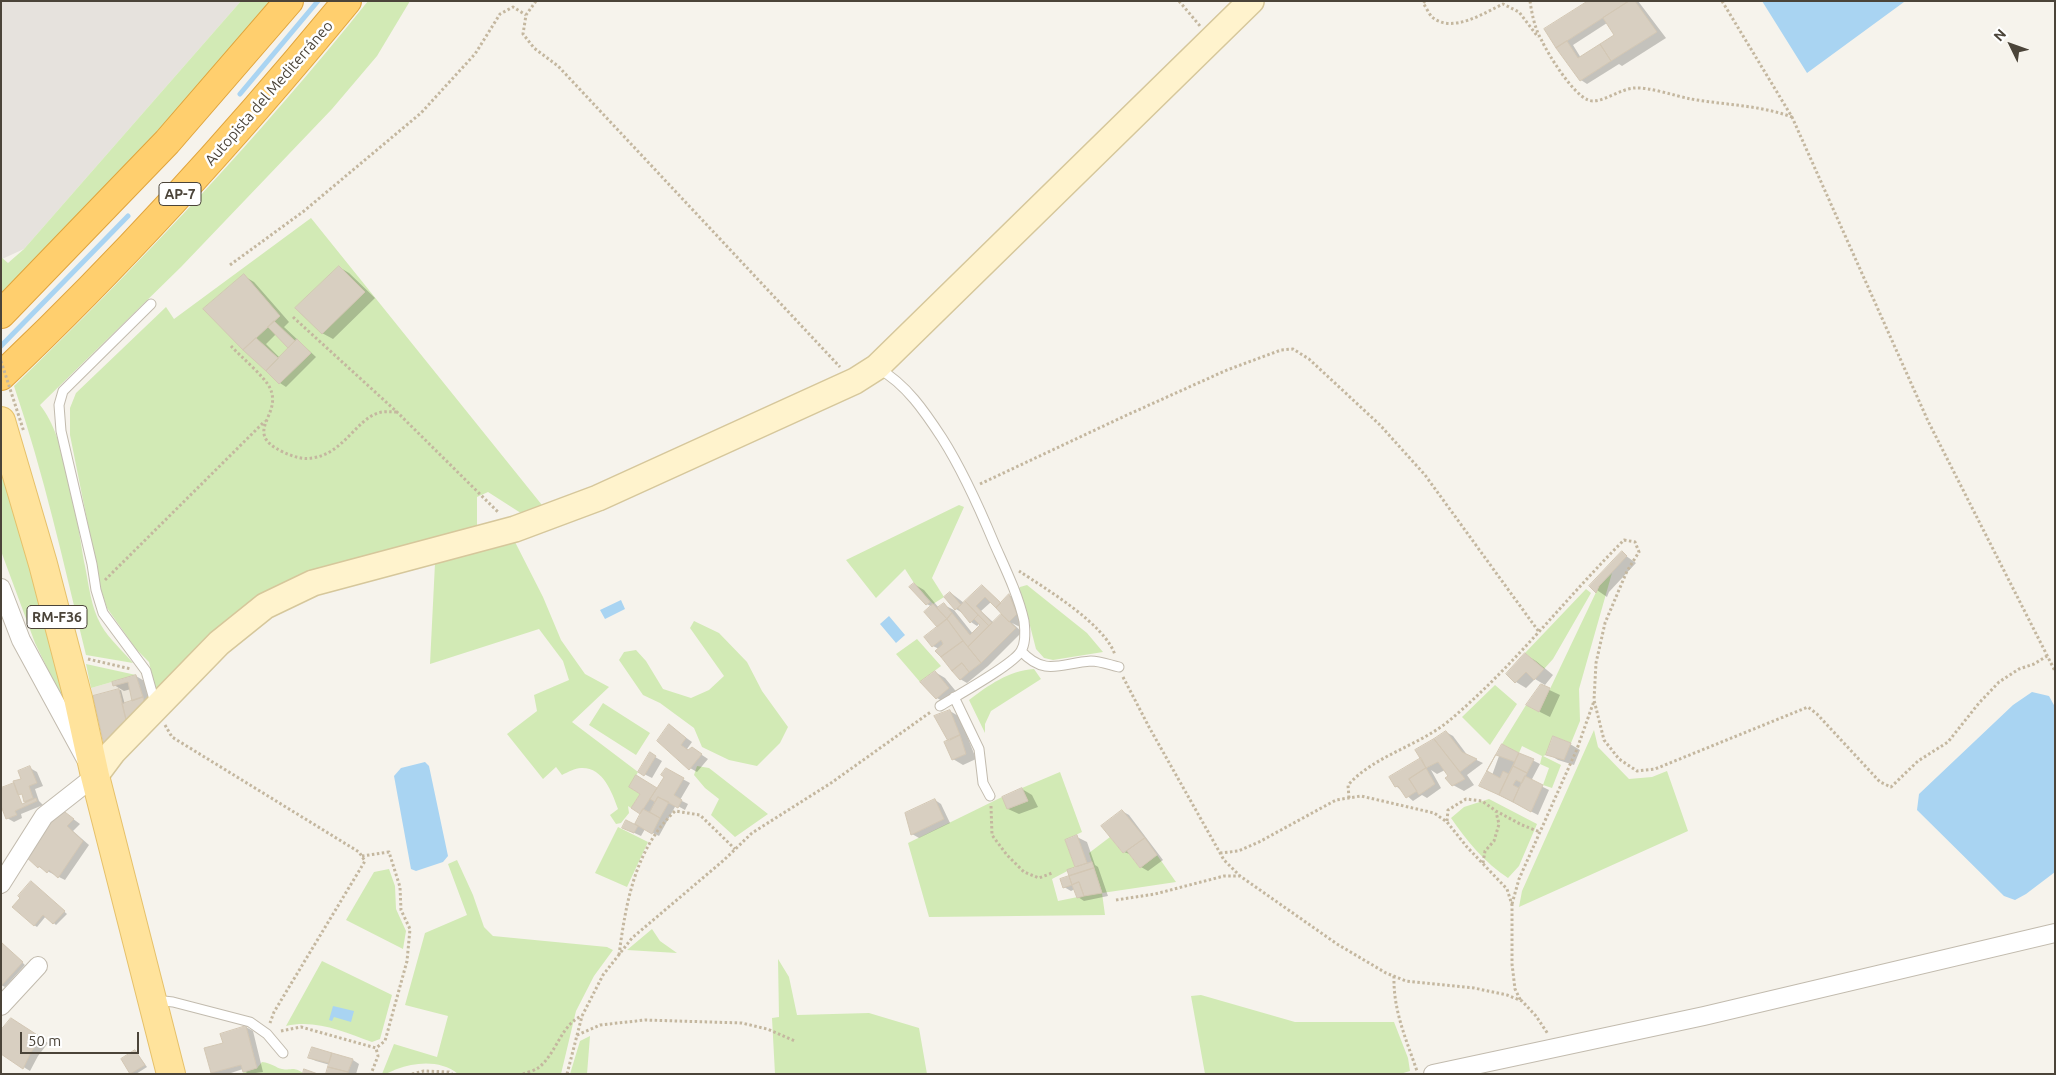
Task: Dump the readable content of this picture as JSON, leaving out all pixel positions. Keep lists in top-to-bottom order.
{
  "streets": {
    "highway": ["Autopista del Mediterráneo", "AP-7"],
    "main road": ["RM-F36"]
  },
  "scale_bar": "50 m",
  "north": "top left"
}
